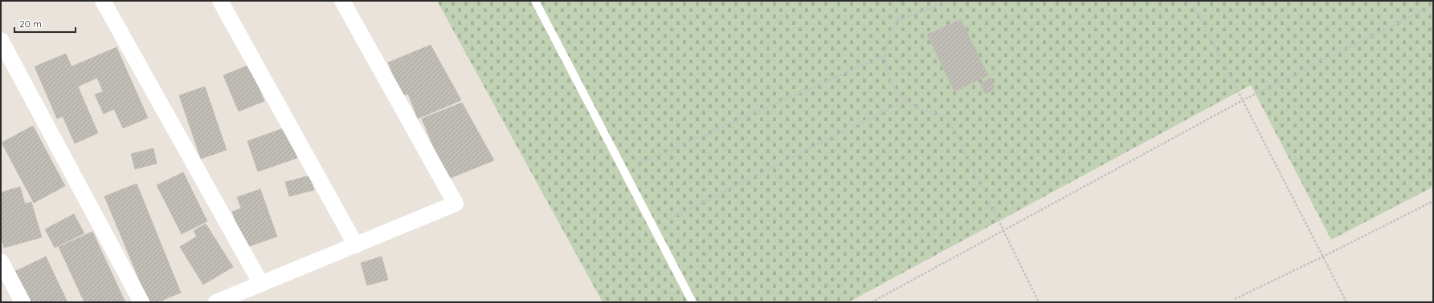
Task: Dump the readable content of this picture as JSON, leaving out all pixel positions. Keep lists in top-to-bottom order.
{
  "scale_bar": "20 m"
}
